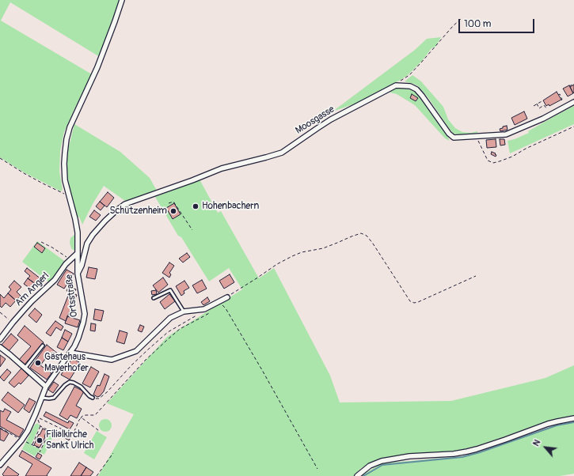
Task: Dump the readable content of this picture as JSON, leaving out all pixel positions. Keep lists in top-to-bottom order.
{
  "streets": {
    "street": ["Moosgasse", "Am Angerl", "Ortsstraße"]
  },
  "crossings": [
    ["Moosgasse", "Ortsstraße"],
    ["Am Angerl", "Ortsstraße"]
  ],
  "places": [
    "Hohenbachern",
    "Schützenheim",
    "Gästehaus Mayerhofer",
    "Filialkirche Sankt Ulrich"
  ],
  "scale_bar": "100 m",
  "north": "top left"
}
